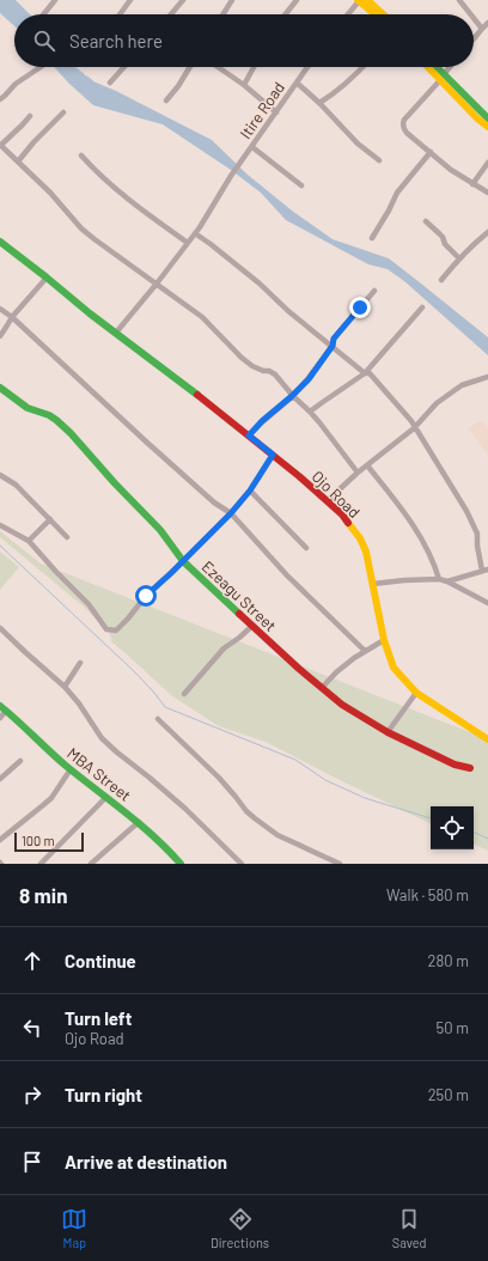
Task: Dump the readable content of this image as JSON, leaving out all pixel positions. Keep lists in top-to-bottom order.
{
  "streets": {
    "street": [
      "Itire Road",
      "Ojo Road",
      "Ezeagu Street",
      "MBA Street"
    ]
  },
  "crossings": [
    ["Itire Road", "Ojo Road"]
  ],
  "scale_bar": "100 m",
  "page": {
    "search": "Search here",
    "scale": "100 m",
    "heading": ["8 min", "Walk · 580 m"],
    "list": [
      ["Continue", "280 m"],
      ["Turn left", "Ojo Road", "50 m"],
      ["Turn right", "250 m"],
      "Arrive at destination"
    ],
    "nav": ["Map", "Directions", "Saved"]
  }
}
